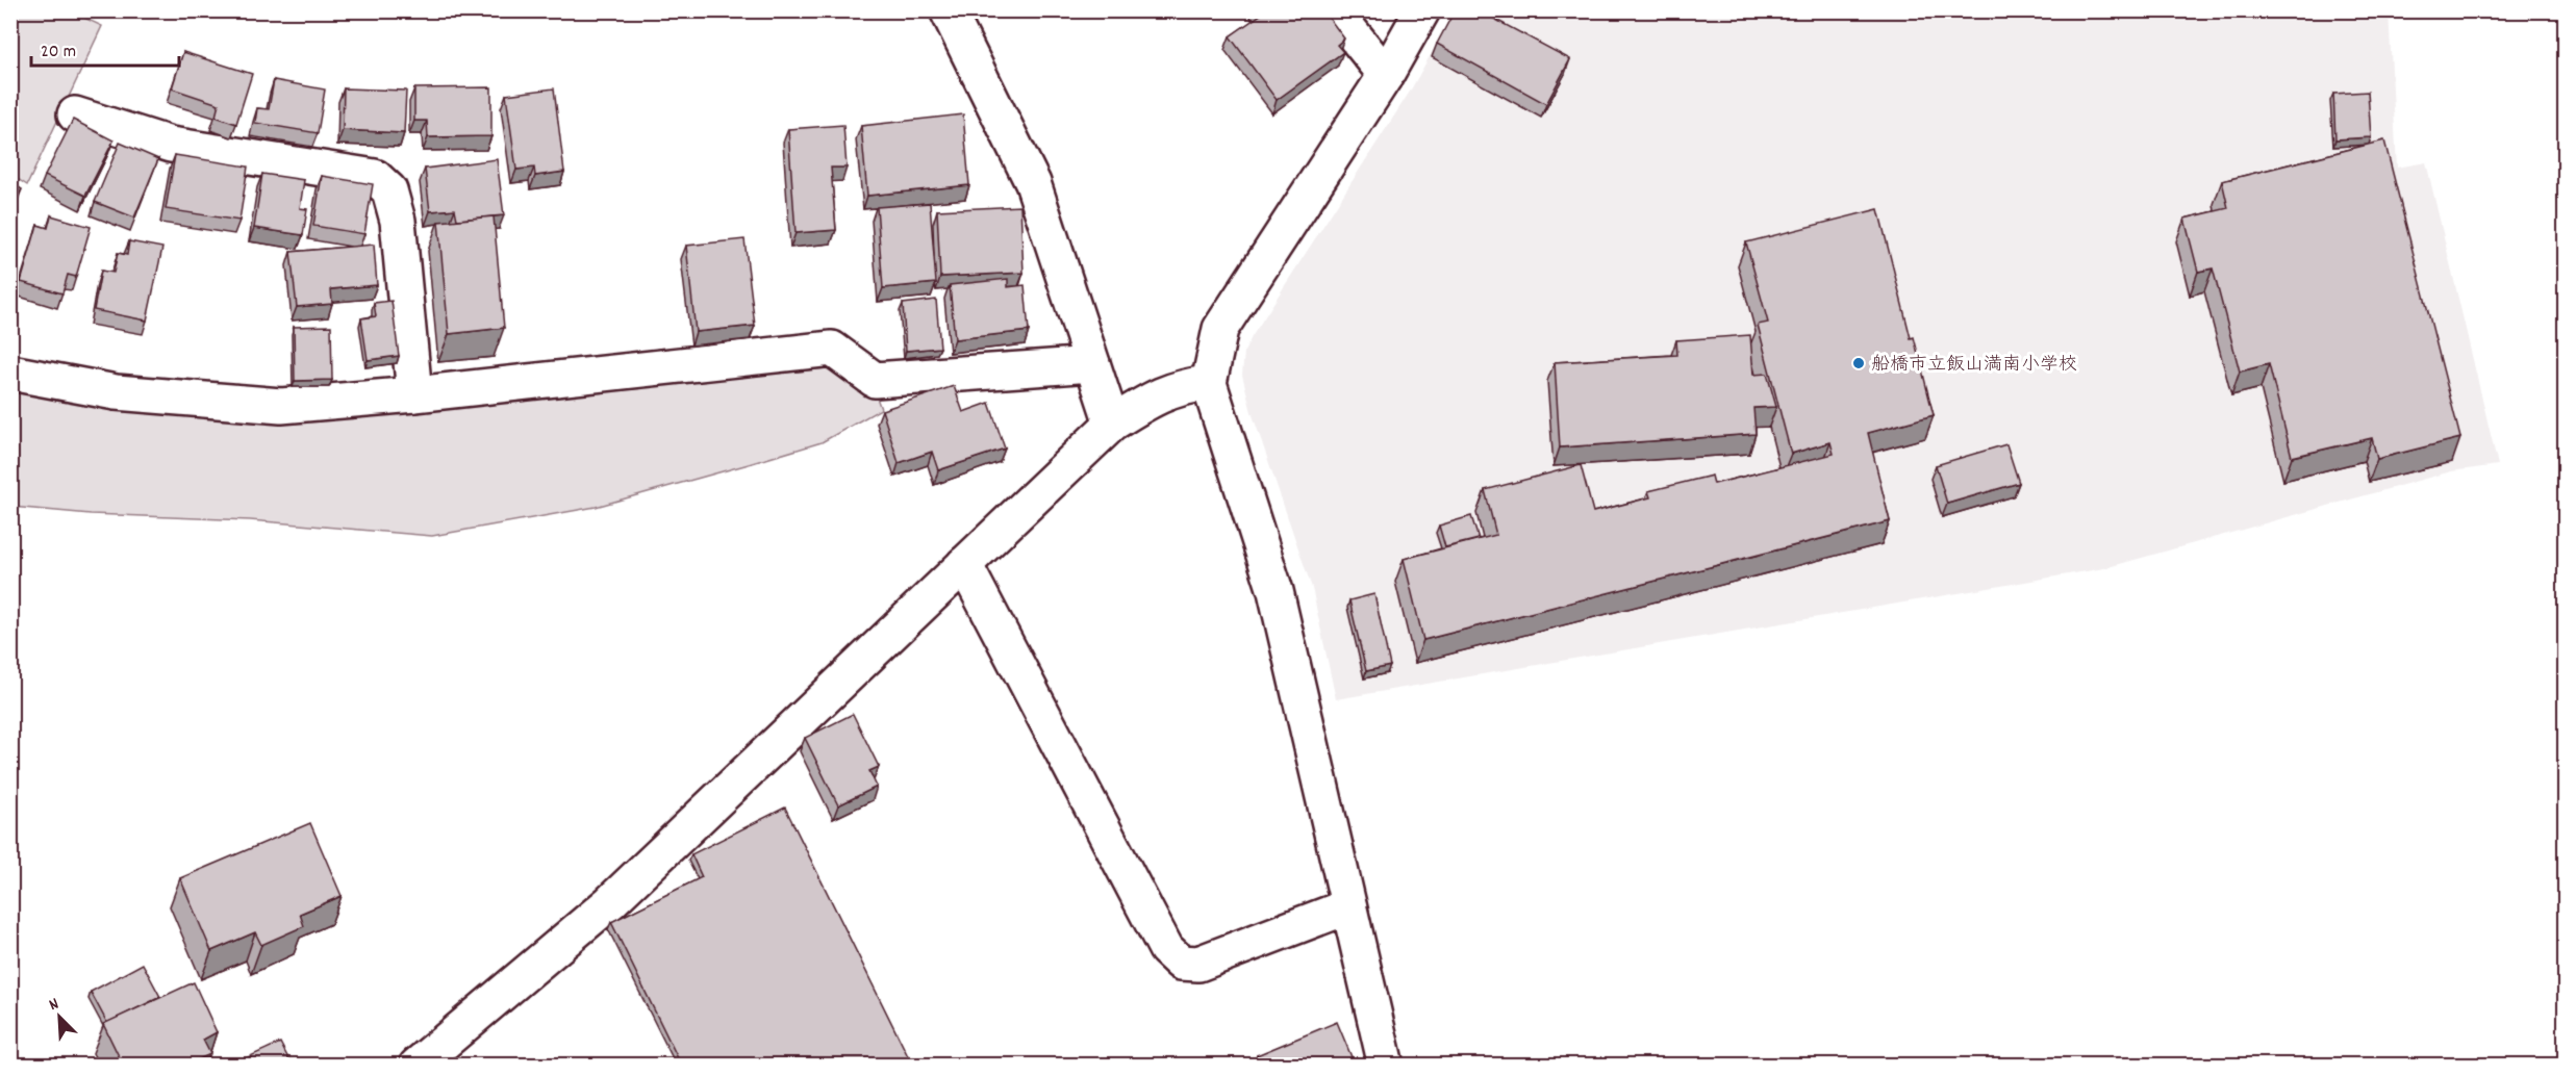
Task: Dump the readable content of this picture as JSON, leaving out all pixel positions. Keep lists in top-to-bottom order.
{
  "places": ["船橋市立飯山満南小学校"],
  "scale_bar": "20 m",
  "north": "top left"
}
